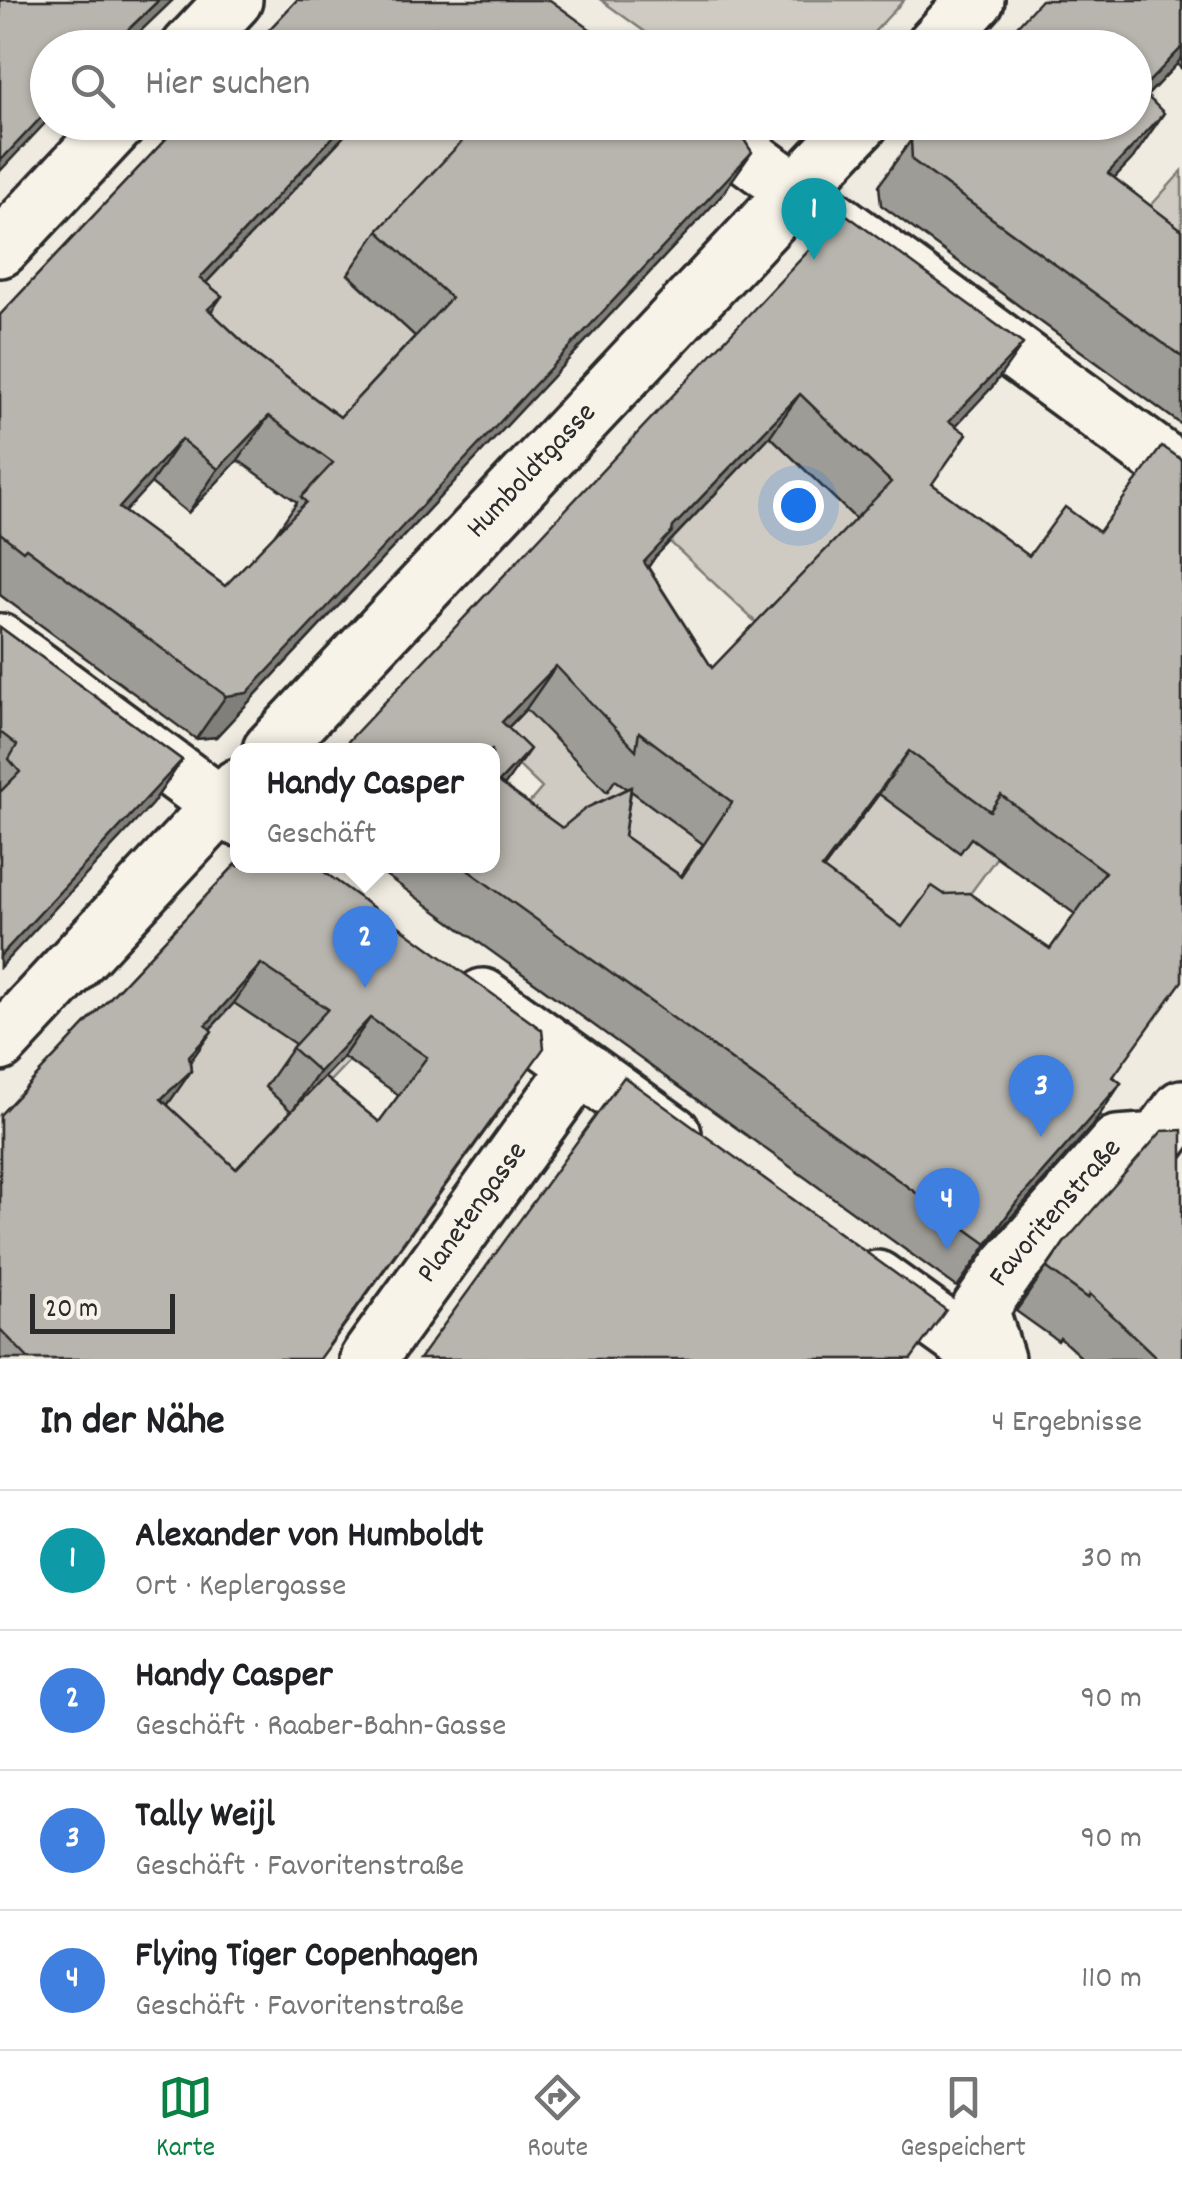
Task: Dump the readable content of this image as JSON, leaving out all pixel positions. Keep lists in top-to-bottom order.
{
  "streets": {
    "street": ["Humboldtgasse", "Planetengasse", "Favoritenstraße"]
  },
  "scale_bar": "20 m",
  "page": {
    "search": "Hier suchen",
    "pins": [
      "1",
      "2",
      "3",
      "4"
    ],
    "popup": ["Handy Casper", "Geschäft"],
    "scale": "20 m",
    "heading": ["In der Nähe", "4 Ergebnisse"],
    "list": [
      {
        "mark": "1",
        "name": "Alexander von Humboldt",
        "note": "Ort · Keplergasse",
        "value": "30 m"
      },
      {
        "mark": "2",
        "name": "Handy Casper",
        "note": "Geschäft · Raaber-Bahn-Gasse",
        "value": "90 m"
      },
      {
        "mark": "3",
        "name": "Tally Weijl",
        "note": "Geschäft · Favoritenstraße",
        "value": "90 m"
      },
      {
        "mark": "4",
        "name": "Flying Tiger Copenhagen",
        "note": "Geschäft · Favoritenstraße",
        "value": "110 m"
      }
    ],
    "nav": ["Karte", "Route", "Gespeichert"]
  }
}
